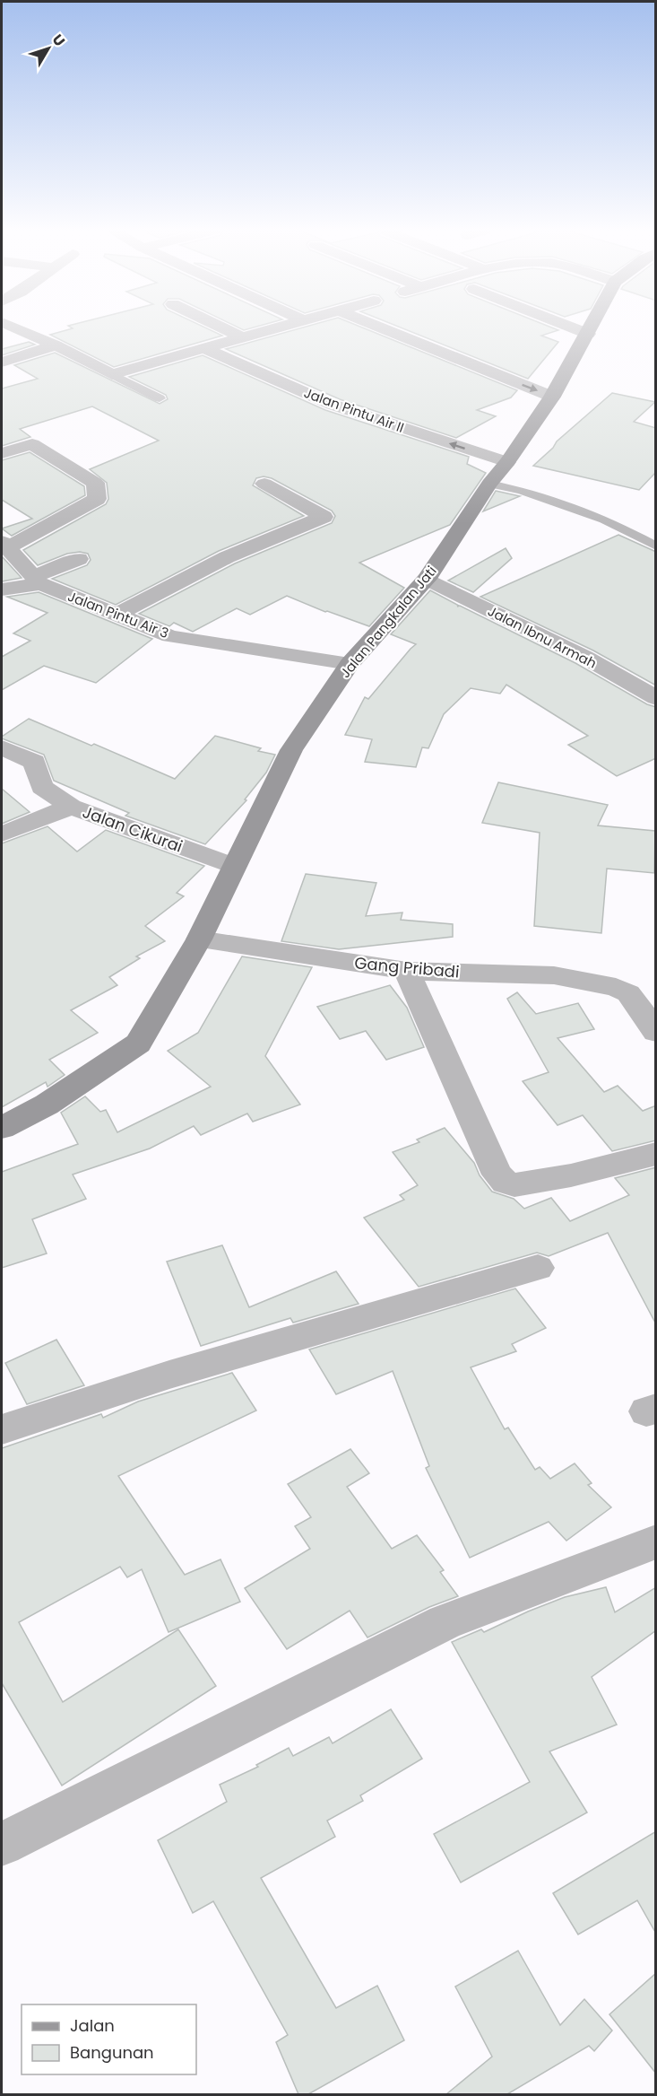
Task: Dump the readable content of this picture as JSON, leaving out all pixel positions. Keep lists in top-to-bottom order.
{
  "streets": {
    "main road": ["Jalan Pangkalan Jati"],
    "street": [
      "Jalan Pintu Air II",
      "Jalan Pintu Air 3",
      "Jalan Ibnu Armah",
      "Jalan Cikurai",
      "Gang Pribadi"
    ]
  },
  "crossings": [
    ["Jalan Pintu Air II", "Jalan Pangkalan Jati"],
    ["Jalan Pintu Air 3", "Jalan Pangkalan Jati"],
    ["Jalan Pangkalan Jati", "Jalan Ibnu Armah"],
    ["Jalan Pangkalan Jati", "Jalan Cikurai"],
    ["Jalan Pangkalan Jati", "Gang Pribadi"]
  ],
  "legend": ["Jalan", "Bangunan"],
  "north": "top right"
}
